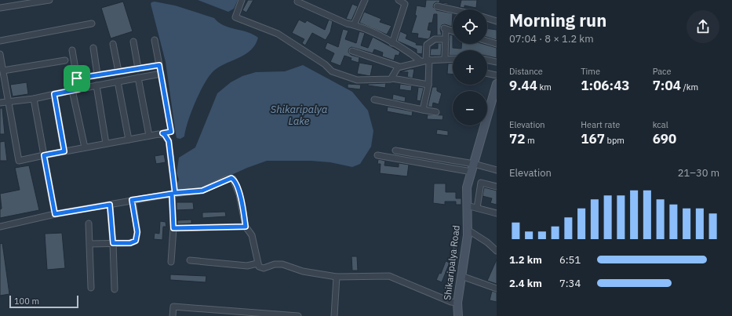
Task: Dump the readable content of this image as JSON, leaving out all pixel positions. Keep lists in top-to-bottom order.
{
  "streets": {
    "street": ["Shikaripalya Road"]
  },
  "water": ["Shikaripalya Lake"],
  "scale_bar": "100 m",
  "page": {
    "heading": ["Morning run", "07:04 · 8 × 1.2 km"],
    "map_buttons": ["+", "−"],
    "stats": [
      ["Distance", "9.44 km"],
      ["Time", "1:06:43"],
      ["Pace", "7:04 /km"],
      ["Elevation", "72 m"],
      ["Heart rate", "167 bpm"],
      ["kcal", "690"]
    ],
    "chart": ["Elevation", "21–30 m"],
    "list": [
      {
        "name": "1.2 km",
        "note": "6:51"
      },
      {
        "name": "2.4 km",
        "note": "7:34"
      }
    ],
    "scale": "100 m"
  }
}
